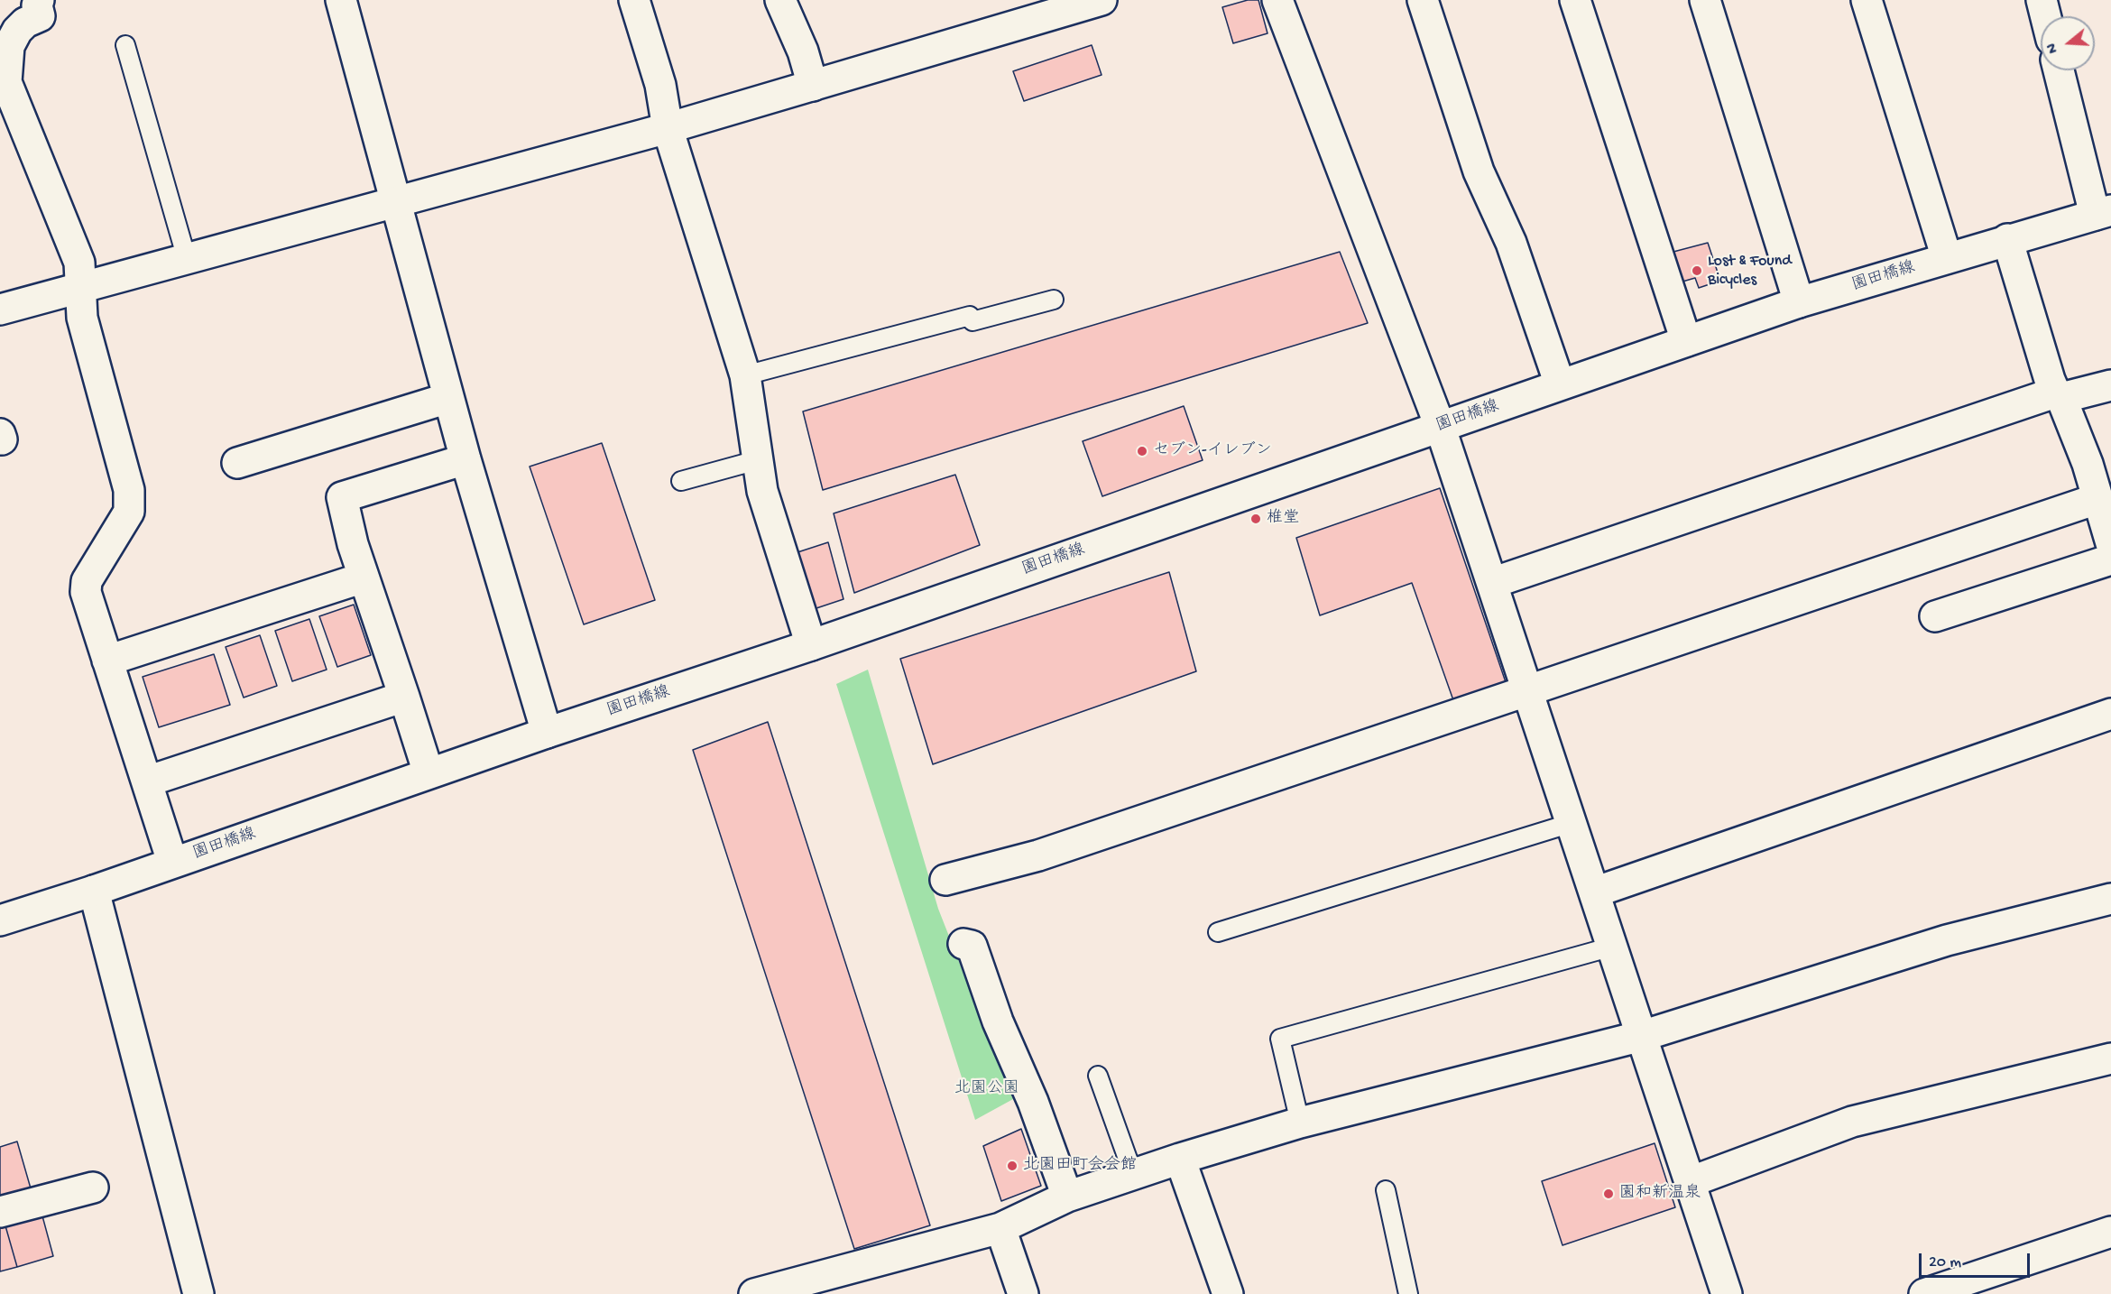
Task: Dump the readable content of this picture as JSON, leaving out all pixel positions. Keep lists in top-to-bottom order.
{
  "streets": {
    "street": ["園田橋線"]
  },
  "parks": ["北園公園"],
  "places": [
    "Lost & Found Bicycles",
    "セブン-イレブン",
    "椎堂",
    "北園田町会会館",
    "園和新温泉"
  ],
  "scale_bar": "20 m",
  "north": "left"
}
